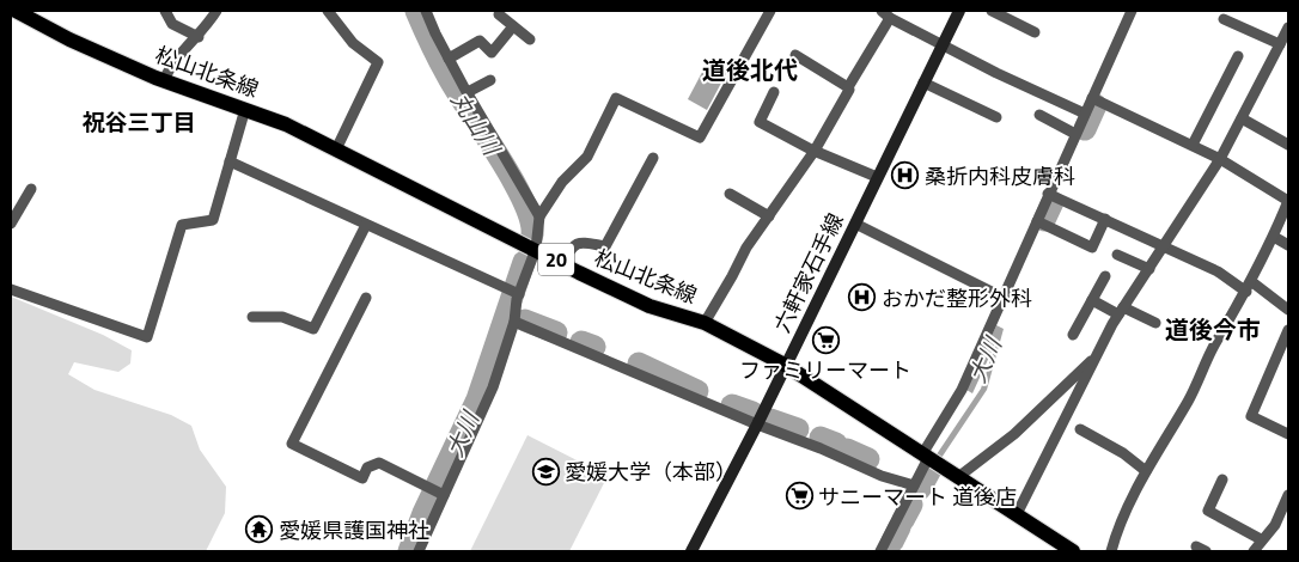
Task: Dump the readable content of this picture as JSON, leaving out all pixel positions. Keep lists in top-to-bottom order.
{
  "streets": {
    "main road": ["松山北条線", "20", "六軒家石手線"]
  },
  "crossings": [
    ["松山北条線", "六軒家石手線"]
  ],
  "districts": ["道後北代", "祝谷三丁目", "道後今市"],
  "water": ["丸山川", "大川"],
  "places": {
    "hospital": ["桑折内科皮膚科", "おかだ整形外科"],
    "supermarket": ["ファミリーマート", "サニーマート 道後店"],
    "school or university": ["愛媛大学（本部）"],
    "temple": ["愛媛県護国神社"]
  }
}
